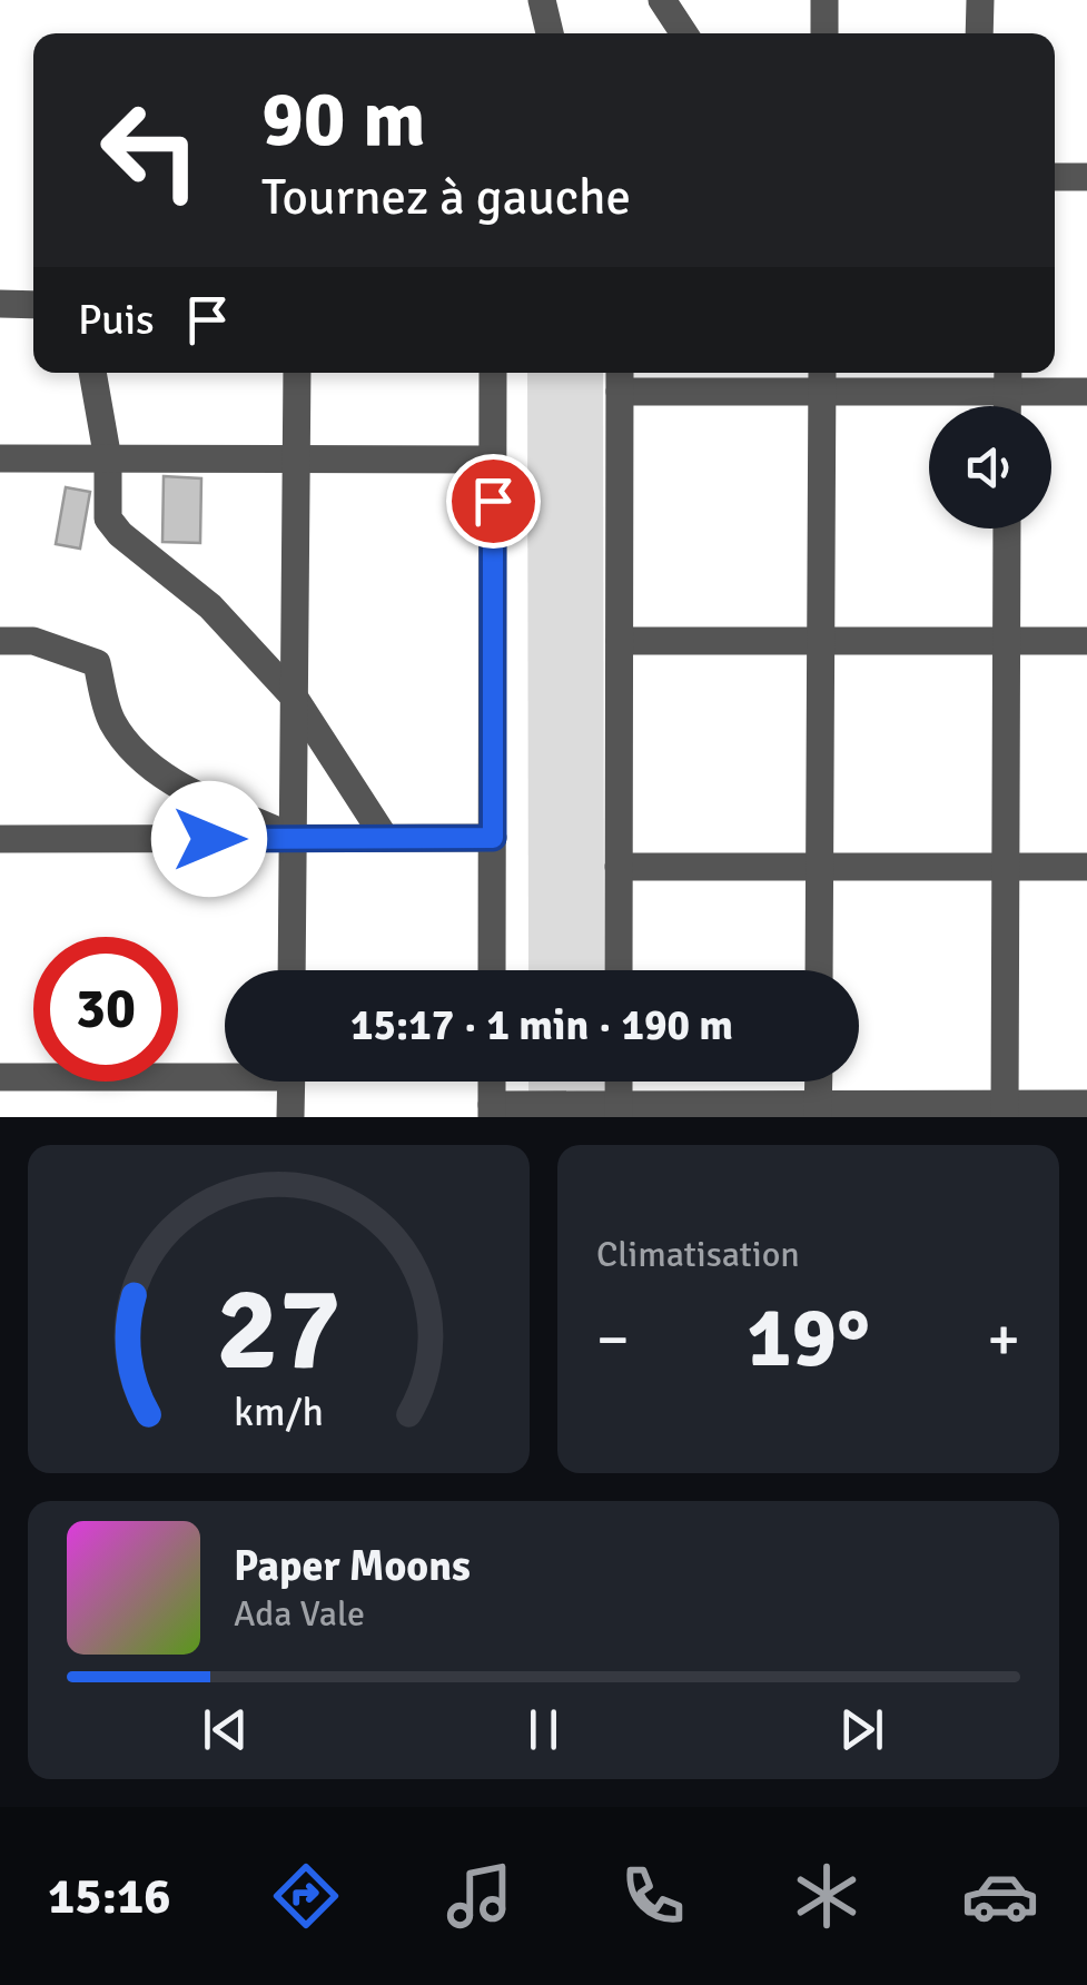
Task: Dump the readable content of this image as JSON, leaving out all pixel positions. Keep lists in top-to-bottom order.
{
  "page": {
    "turn": ["90 m", "Tournez à gauche"],
    "then": "Puis",
    "limit": "30",
    "trip": "15:17 · 1 min · 190 m",
    "tile": "Climatisation",
    "heat": ["−", "19°", "+"],
    "song": ["Paper Moons", "Ada Vale"],
    "tabs": "15:16",
    "gauge": ["27", "km/h"]
  }
}
